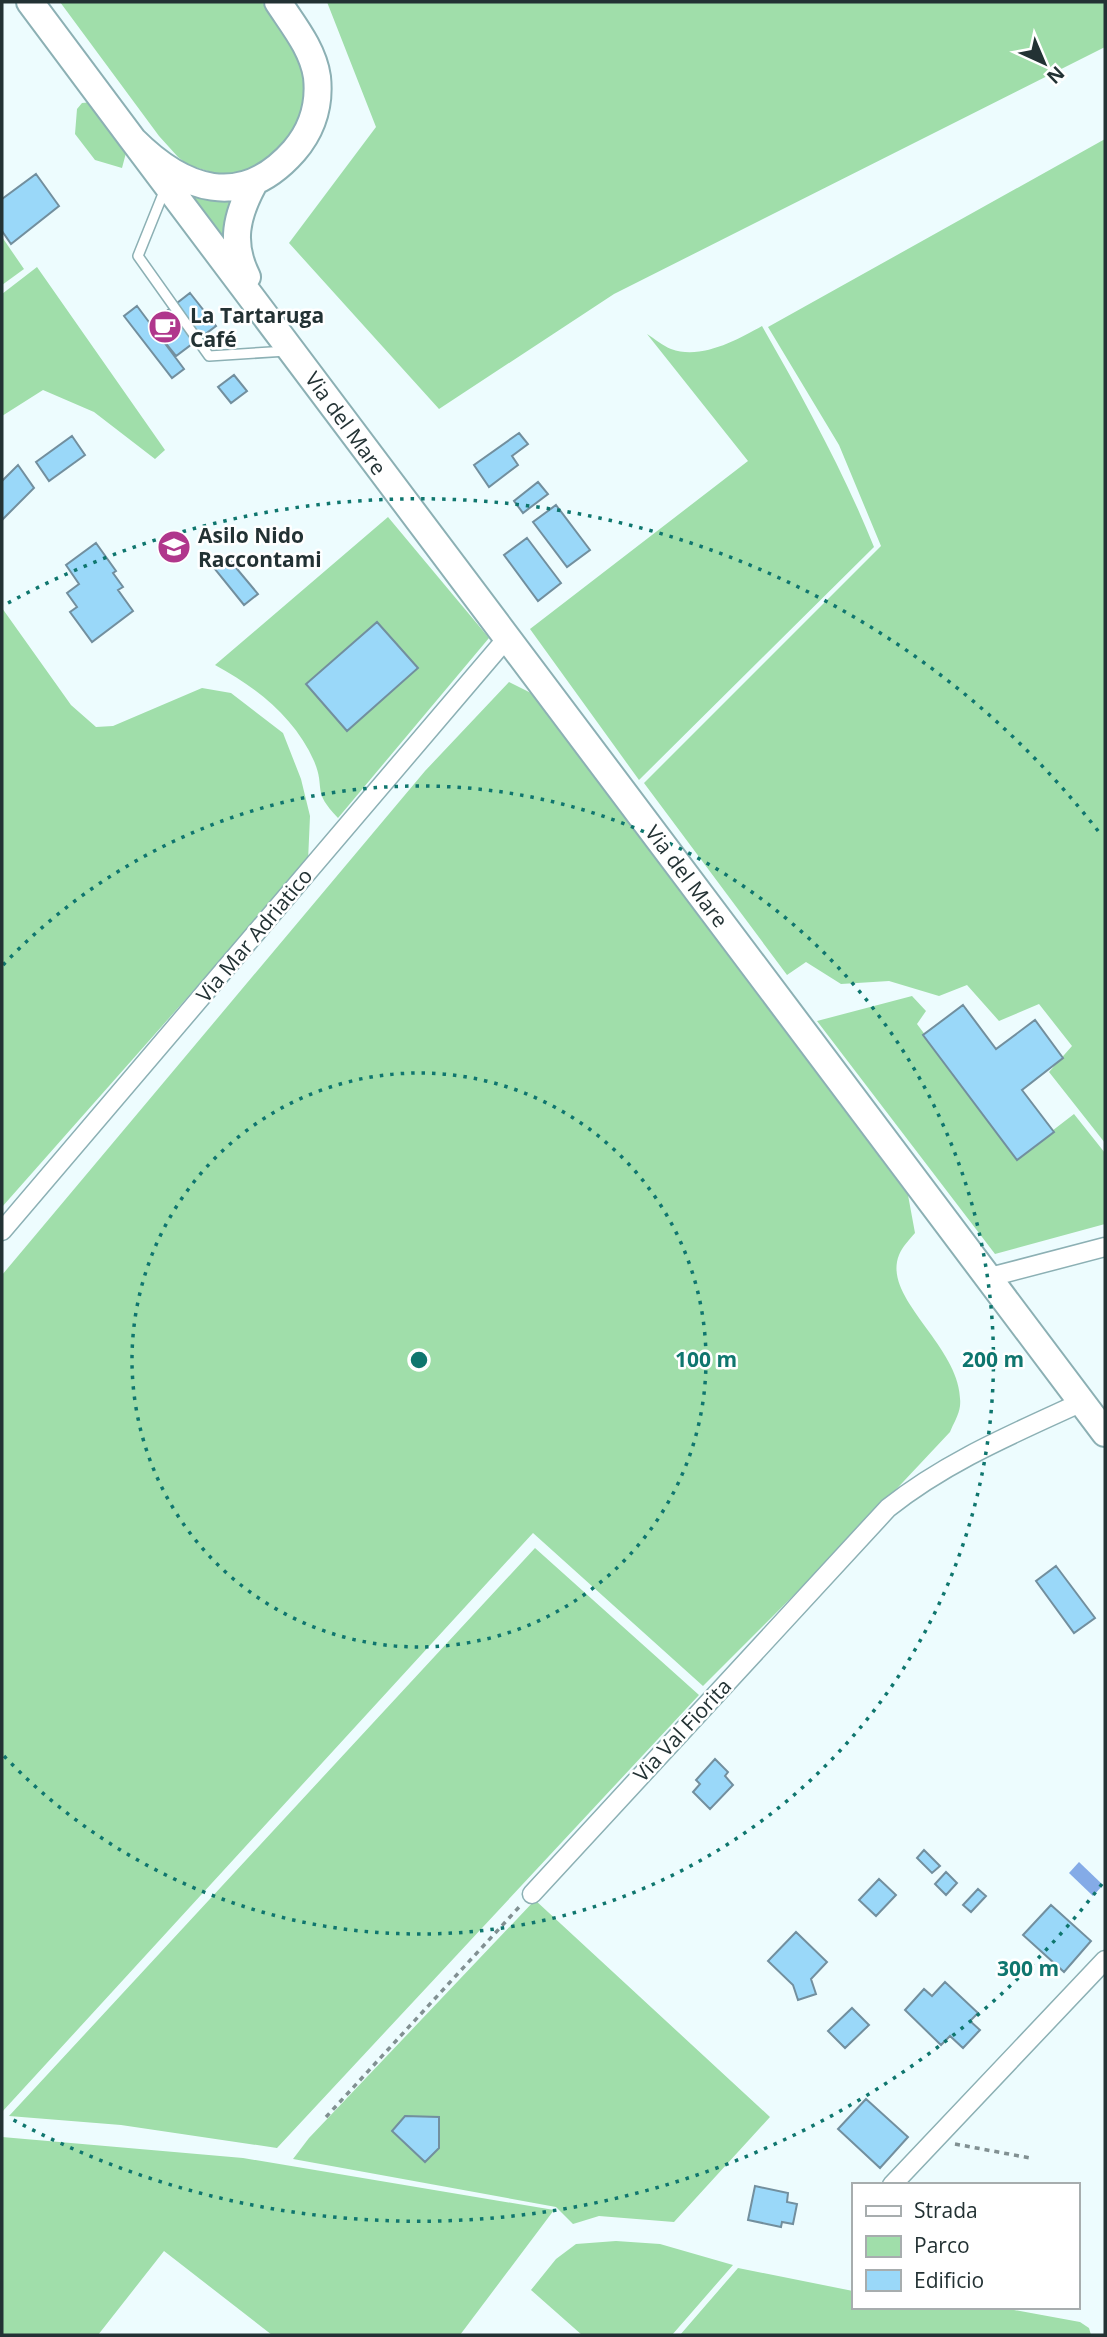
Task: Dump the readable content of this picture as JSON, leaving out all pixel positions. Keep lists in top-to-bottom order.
{
  "streets": {
    "main road": ["Via del Mare"],
    "street": ["Via Mar Adriatico", "Via Val Fiorita"]
  },
  "crossings": [
    ["Via del Mare", "Via Mar Adriatico"],
    ["Via del Mare", "Via Val Fiorita"]
  ],
  "places": {
    "cafe": ["La Tartaruga Café"],
    "school or university": ["Asilo Nido Raccontami"]
  },
  "legend": ["Strada", "Parco", "Edificio"],
  "north": "bottom right",
  "rings": ["100 m", "200 m", "300 m"]
}
